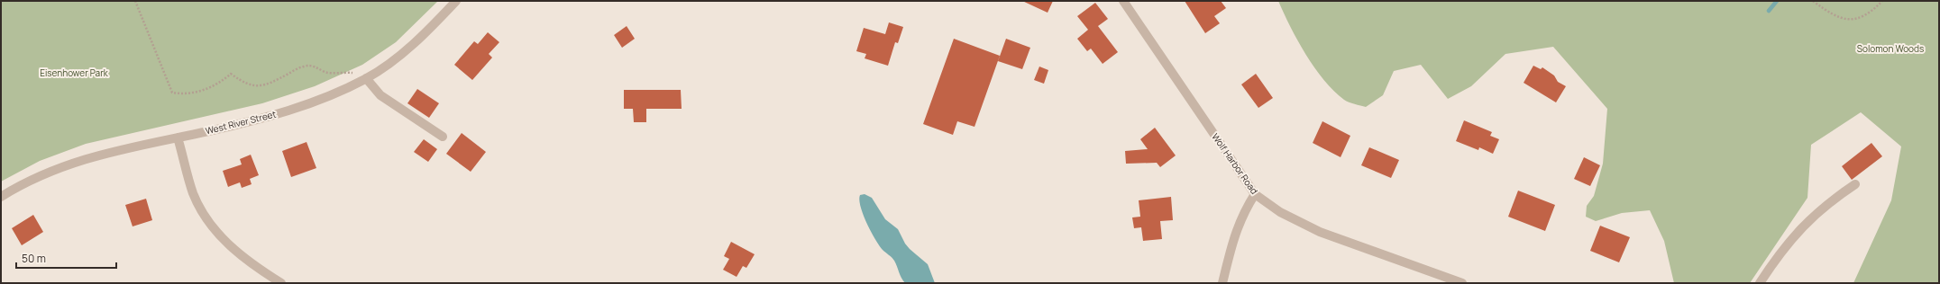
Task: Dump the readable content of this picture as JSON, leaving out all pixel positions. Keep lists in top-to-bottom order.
{
  "streets": {
    "street": ["West River Street", "Wolf Harbor Road"]
  },
  "parks": ["Solomon Woods", "Eisenhower Park"],
  "scale_bar": "50 m"
}
